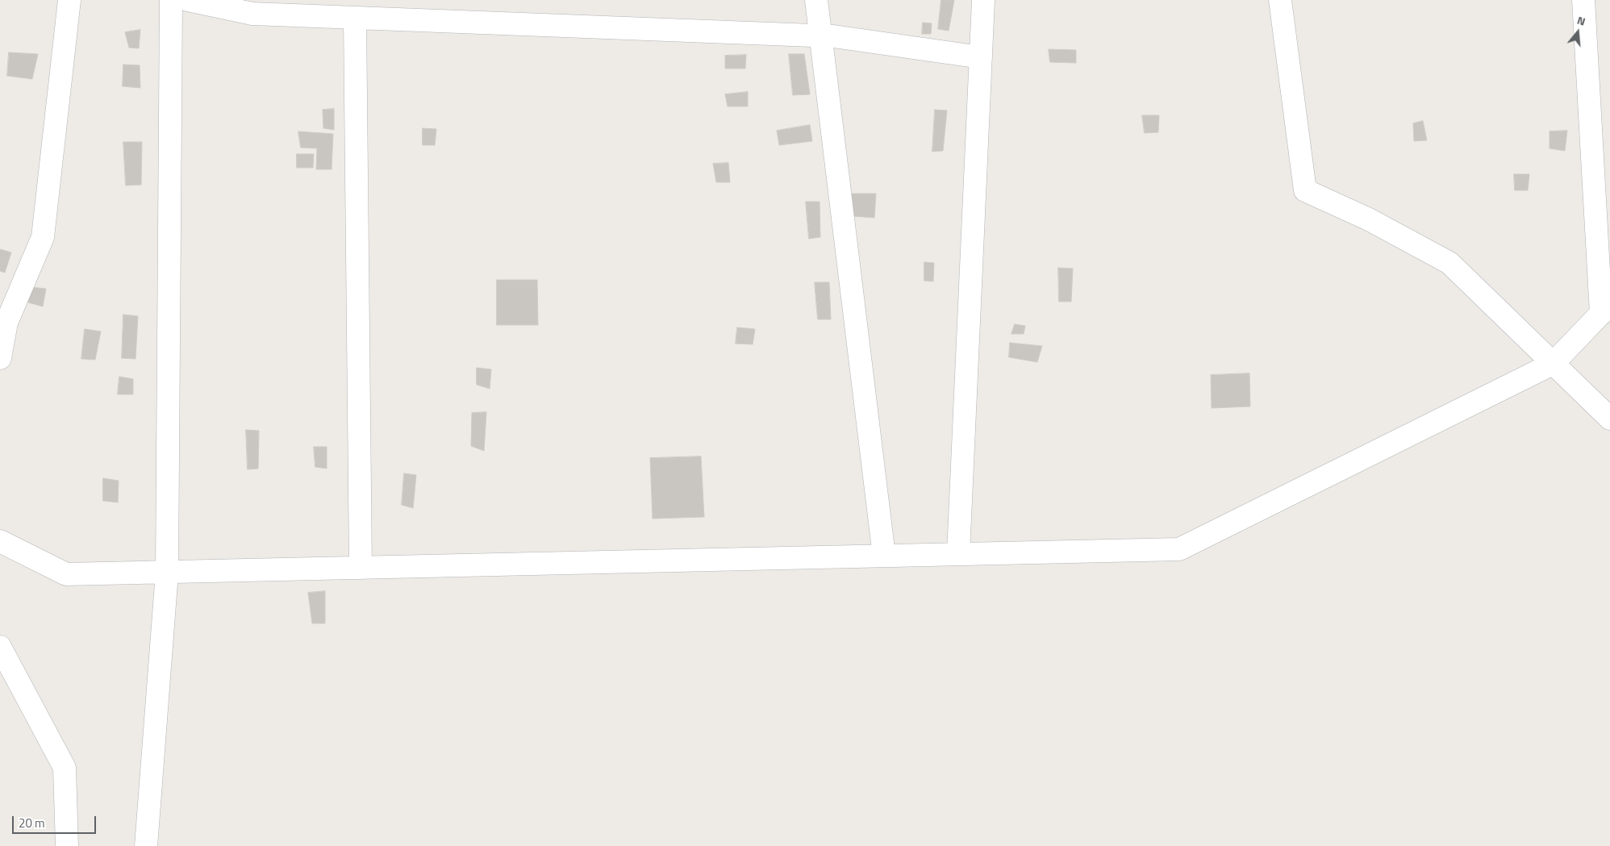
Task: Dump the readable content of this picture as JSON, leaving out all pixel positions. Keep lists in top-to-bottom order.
{
  "scale_bar": "20 m",
  "north": "top"
}
